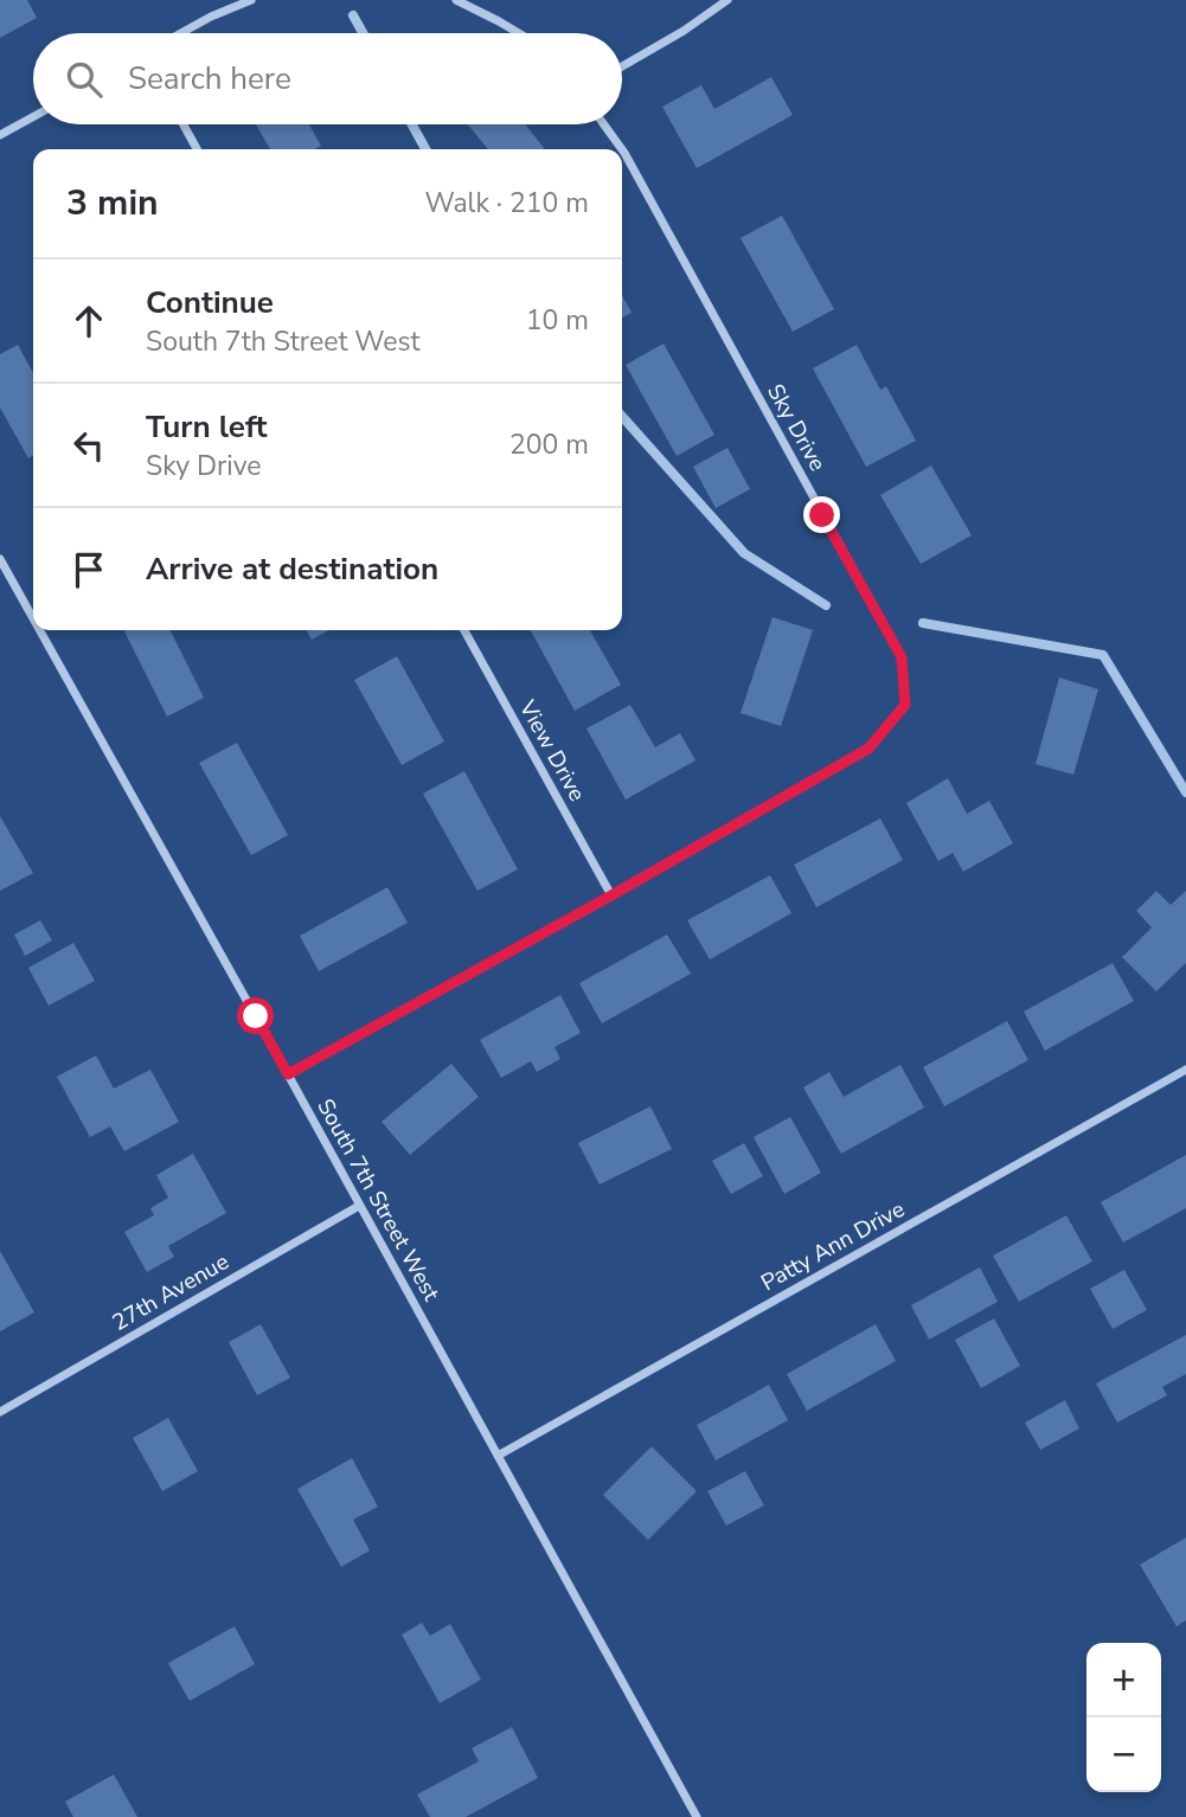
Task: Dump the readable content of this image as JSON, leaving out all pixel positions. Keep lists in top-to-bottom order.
{
  "streets": {
    "street": [
      "Sky Drive",
      "View Drive",
      "South 7th Street West",
      "Patty Ann Drive",
      "27th Avenue"
    ]
  },
  "crossings": [
    ["Sky Drive", "View Drive"],
    ["Sky Drive", "South 7th Street West"],
    ["South 7th Street West", "Patty Ann Drive"],
    ["South 7th Street West", "27th Avenue"]
  ],
  "page": {
    "search": "Search here",
    "heading": ["3 min", "Walk · 210 m"],
    "list": [
      ["Continue", "South 7th Street West", "10 m"],
      ["Turn left", "Sky Drive", "200 m"],
      "Arrive at destination"
    ],
    "map_buttons": ["+", "−"]
  }
}
